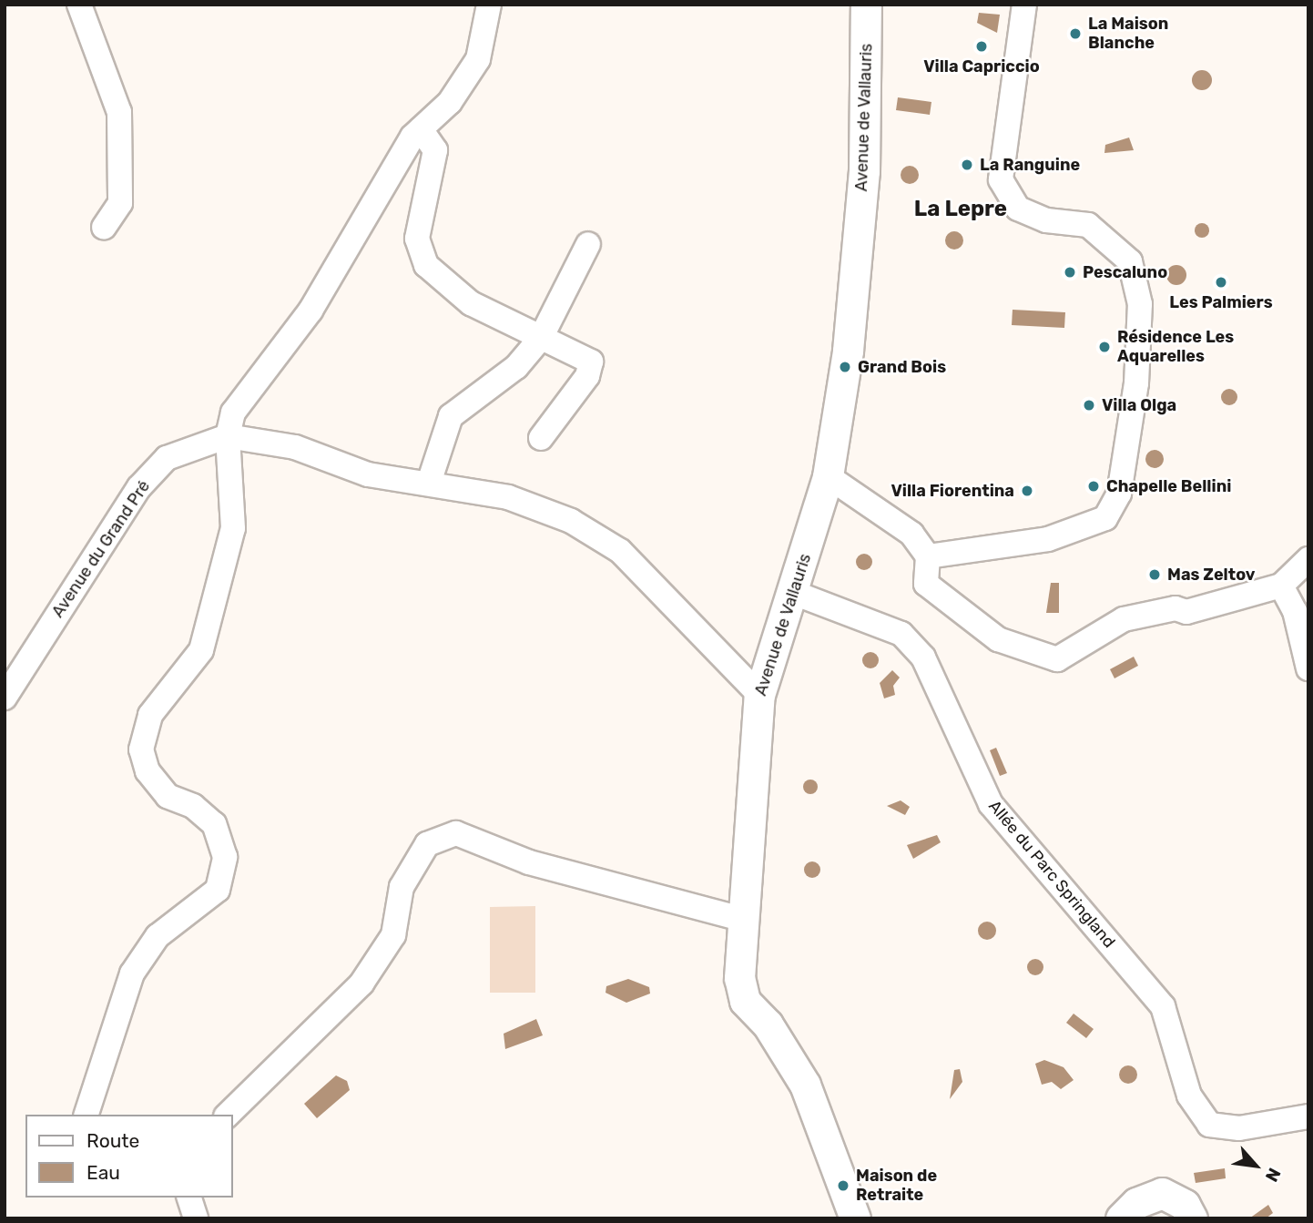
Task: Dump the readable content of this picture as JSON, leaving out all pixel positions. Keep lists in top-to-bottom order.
{
  "streets": {
    "main road": ["Avenue de Vallauris"],
    "street": ["Avenue du Grand Pré", "Allée du Parc Springland"]
  },
  "crossings": [
    ["Avenue de Vallauris", "Allée du Parc Springland"]
  ],
  "districts": ["La Lepre"],
  "places": [
    "La Maison Blanche",
    "Villa Capriccio",
    "La Ranguine",
    "Pescaluno",
    "Les Palmiers",
    "Résidence Les Aquarelles",
    "Grand Bois",
    "Villa Olga",
    "Chapelle Bellini",
    "Villa Fiorentina",
    "Mas Zeltov",
    "Maison de Retraite"
  ],
  "legend": ["Route", "Eau"],
  "north": "bottom right"
}
